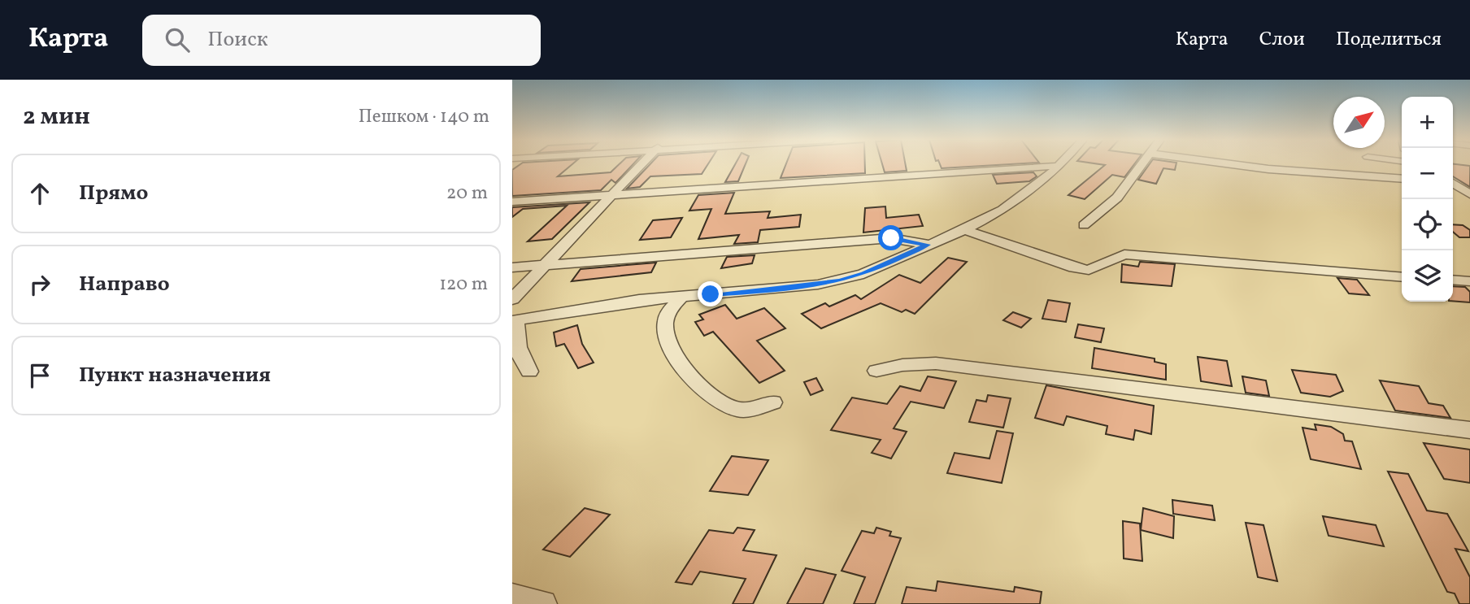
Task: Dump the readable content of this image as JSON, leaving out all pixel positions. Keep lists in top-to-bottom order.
{
  "north": "top right",
  "page": {
    "header": "Карта",
    "search": "Поиск",
    "nav": ["Карта", "Слои", "Поделиться"],
    "heading": ["2 мин", "Пешком · 140 m"],
    "map_buttons": ["+", "−"],
    "list": [
      ["Прямо", "20 m"],
      ["Направо", "120 m"],
      "Пункт назначения"
    ]
  }
}
